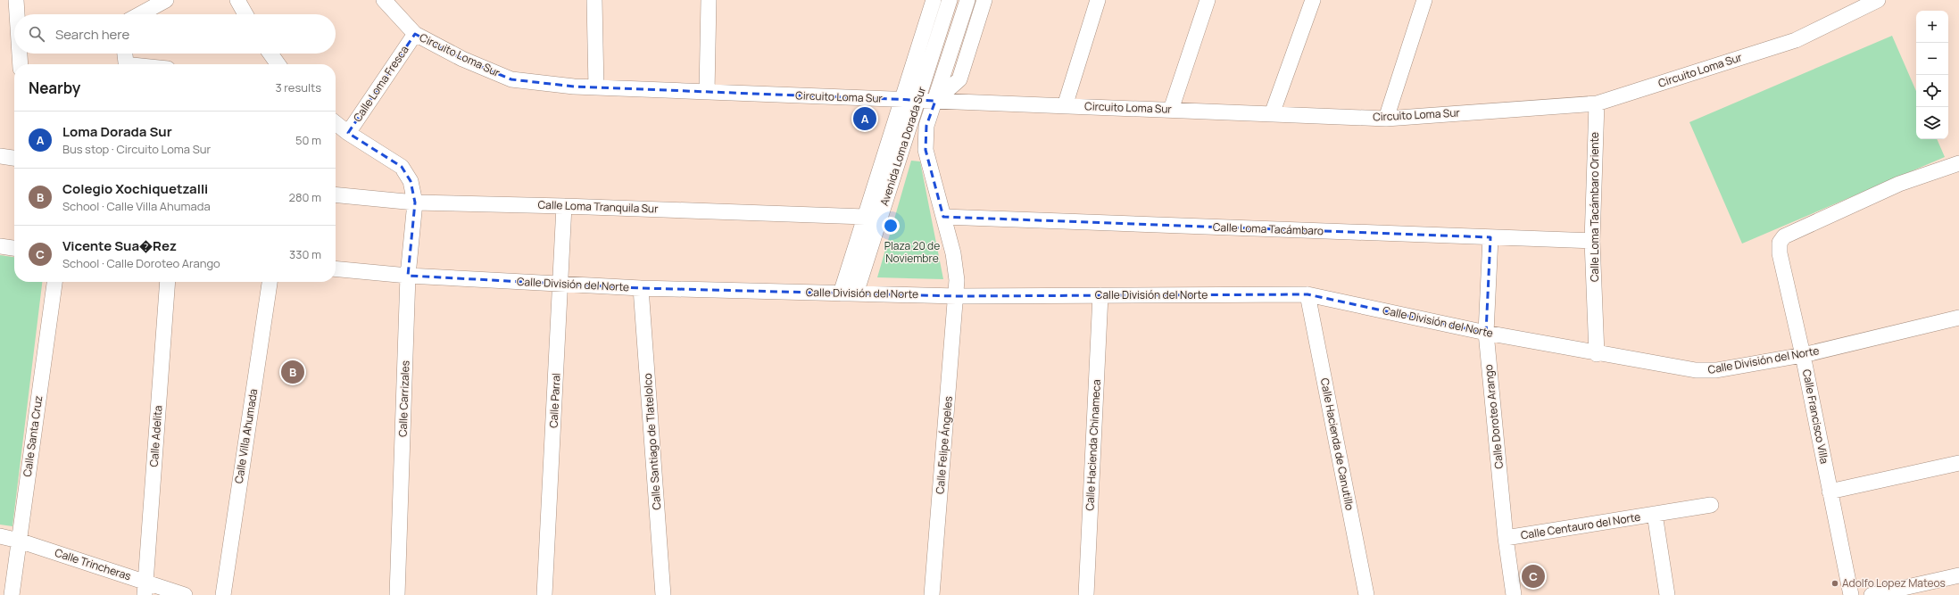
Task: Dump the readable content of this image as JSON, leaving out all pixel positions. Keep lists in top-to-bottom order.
{
  "streets": {
    "street": [
      "Circuito Loma Sur",
      "Calle Loma Fresca",
      "Avenida Loma Dorada Sur",
      "Calle Loma Tranquila Sur",
      "Calle Loma Tacámbaro Oriente",
      "Calle Loma Tacámbaro",
      "Calle División del Norte",
      "Calle Carrizales",
      "Calle Parral",
      "Calle Doroteo Arango",
      "Calle Francisco Villa",
      "Calle Santa Cruz",
      "Calle Adelita",
      "Calle Villa Ahumada",
      "Calle Santiago de Tlatelolco",
      "Calle Hacienda de Canutillo",
      "Calle Felipe Ángeles",
      "Calle Hacienda Chinameca",
      "Calle Centauro del Norte",
      "Calle Trincheras"
    ]
  },
  "crossings": [
    ["Circuito Loma Sur", "Calle Loma Fresca"],
    ["Circuito Loma Sur", "Avenida Loma Dorada Sur"],
    ["Circuito Loma Sur", "Calle Loma Tacámbaro Oriente"],
    ["Calle Loma Fresca", "Calle Carrizales"],
    ["Avenida Loma Dorada Sur", "Calle Loma Tranquila Sur"],
    ["Avenida Loma Dorada Sur", "Calle Loma Tacámbaro"],
    ["Avenida Loma Dorada Sur", "Calle División del Norte"],
    ["Avenida Loma Dorada Sur", "Calle Felipe Ángeles"],
    ["Calle Loma Tranquila Sur", "Calle Carrizales"],
    ["Calle Loma Tranquila Sur", "Calle Parral"],
    ["Calle Loma Tacámbaro Oriente", "Calle Loma Tacámbaro"],
    ["Calle Loma Tacámbaro Oriente", "Calle División del Norte"],
    ["Calle Loma Tacámbaro", "Calle Doroteo Arango"],
    ["Calle División del Norte", "Calle Carrizales"],
    ["Calle División del Norte", "Calle Parral"],
    ["Calle División del Norte", "Calle Doroteo Arango"],
    ["Calle División del Norte", "Calle Francisco Villa"],
    ["Calle División del Norte", "Calle Santiago de Tlatelolco"],
    ["Calle División del Norte", "Calle Hacienda de Canutillo"],
    ["Calle División del Norte", "Calle Felipe Ángeles"],
    ["Calle División del Norte", "Calle Hacienda Chinameca"],
    ["Calle Doroteo Arango", "Calle Centauro del Norte"],
    ["Calle Santa Cruz", "Calle Trincheras"],
    ["Calle Adelita", "Calle Trincheras"]
  ],
  "parks": ["Plaza 20 de Noviembre"],
  "places": ["Adolfo Lopez Mateos"],
  "page": {
    "map_buttons": ["+", "−"],
    "search": "Search here",
    "heading": ["Nearby", "3 results"],
    "pins": ["A", "B", "C"],
    "list": [
      {
        "mark": "A",
        "name": "Loma Dorada Sur",
        "note": "Bus stop · Circuito Loma Sur",
        "value": "50 m"
      },
      {
        "mark": "B",
        "name": "Colegio Xochiquetzalli",
        "note": "School · Calle Villa Ahumada",
        "value": "280 m"
      },
      {
        "mark": "C",
        "name": "Vicente Sua�Rez",
        "note": "School · Calle Doroteo Arango",
        "value": "330 m"
      }
    ]
  }
}
